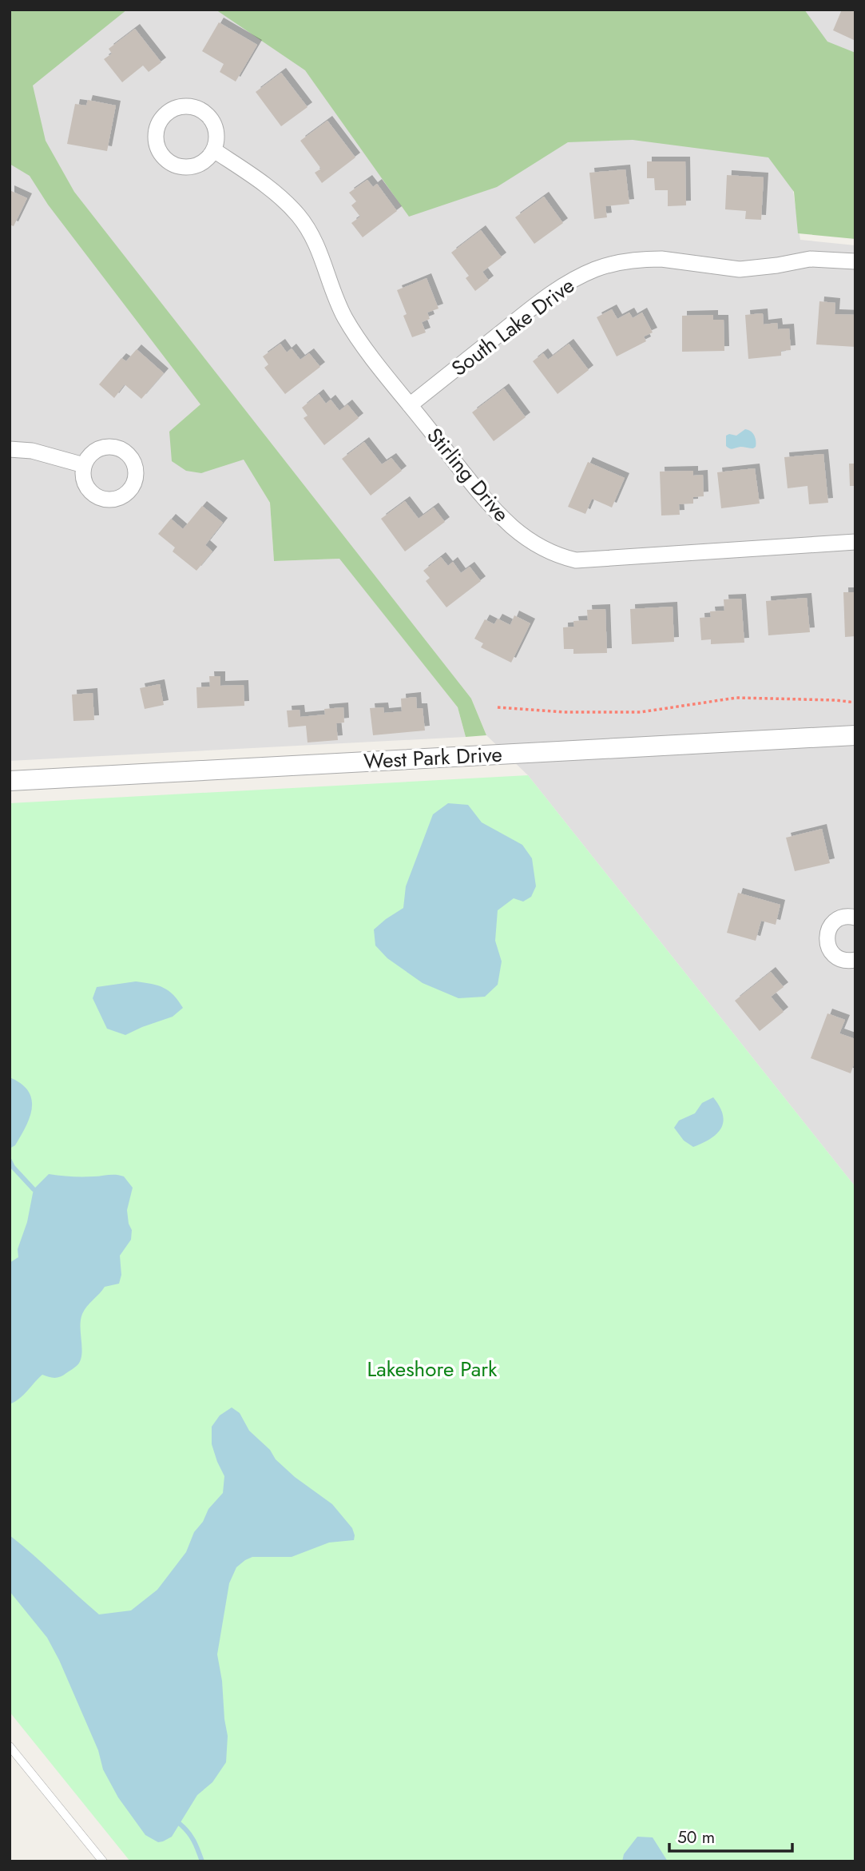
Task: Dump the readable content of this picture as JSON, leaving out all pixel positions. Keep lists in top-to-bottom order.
{
  "streets": {
    "street": ["South Lake Drive", "Stirling Drive", "West Park Drive"]
  },
  "crossings": [
    ["South Lake Drive", "Stirling Drive"]
  ],
  "parks": ["Lakeshore Park"],
  "scale_bar": "50 m"
}
